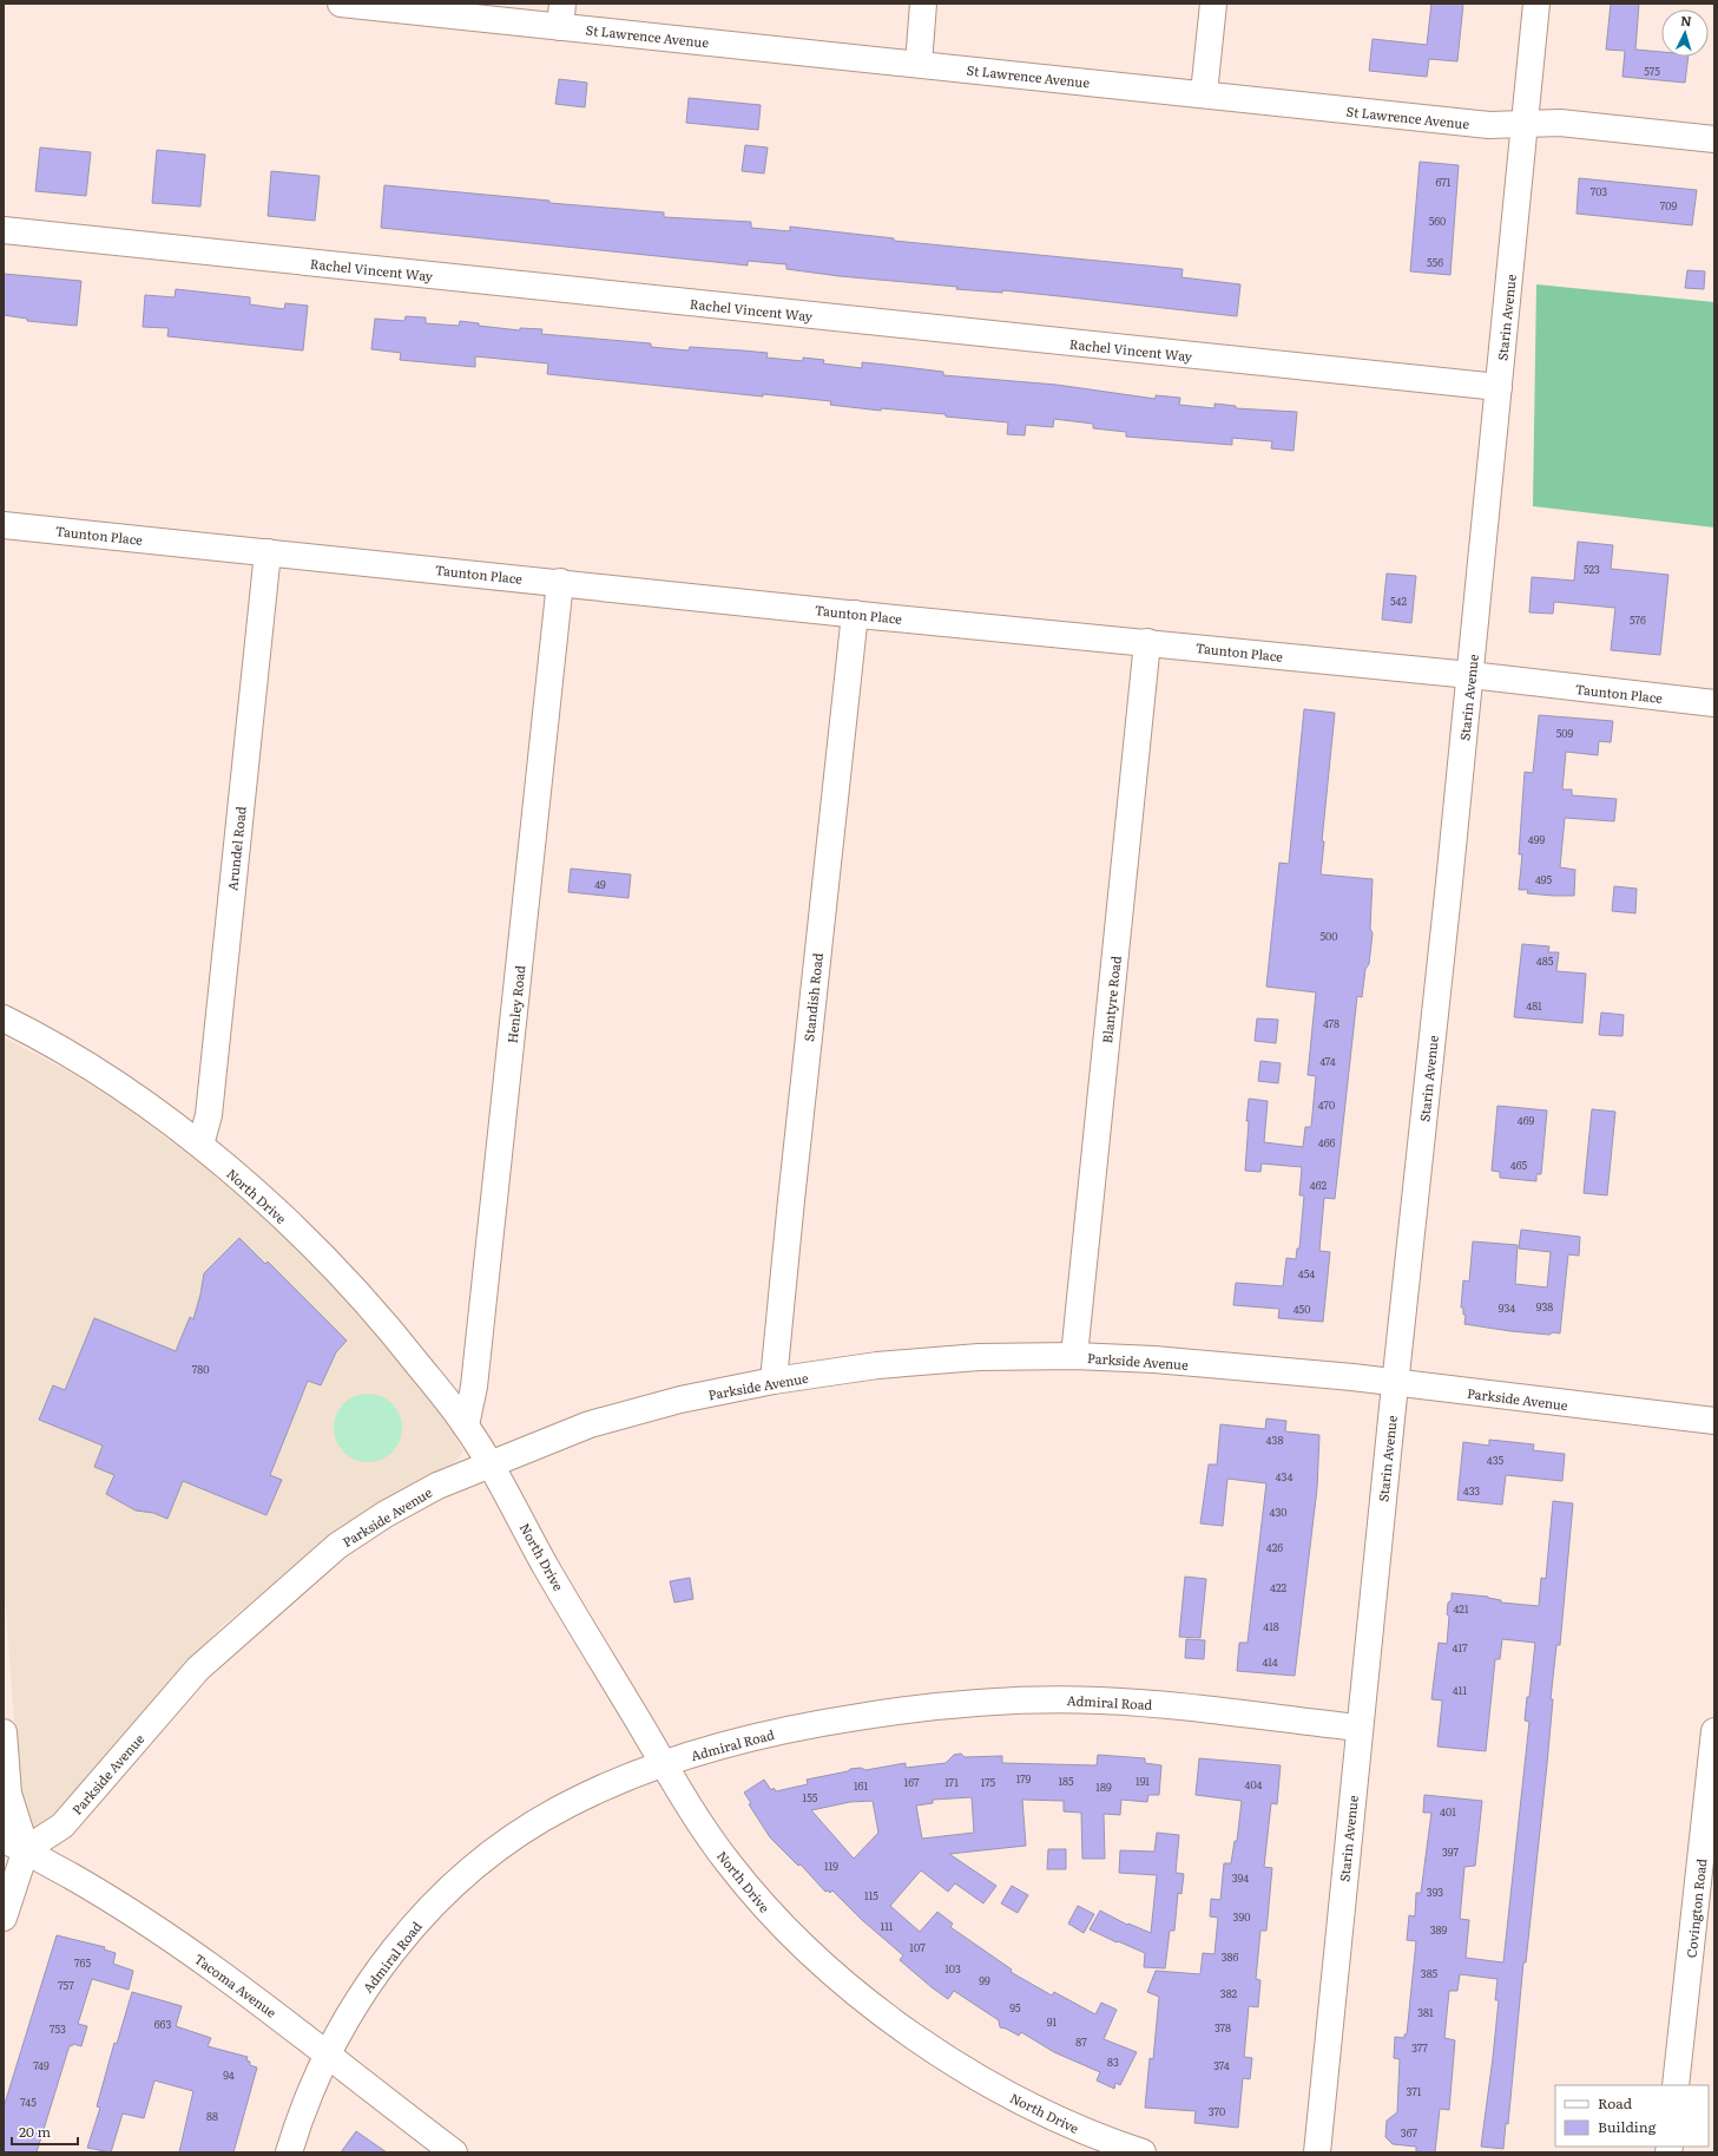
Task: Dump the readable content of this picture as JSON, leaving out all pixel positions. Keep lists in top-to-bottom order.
{
  "streets": {
    "street": [
      "St Lawrence Avenue",
      "Rachel Vincent Way",
      "Starin Avenue",
      "Taunton Place",
      "Arundel Road",
      "Standish Road",
      "Blantyre Road",
      "Henley Road",
      "North Drive",
      "Parkside Avenue",
      "Admiral Road",
      "Covington Road",
      "Tacoma Avenue"
    ]
  },
  "crossings": [
    ["St Lawrence Avenue", "Starin Avenue"],
    ["Rachel Vincent Way", "Starin Avenue"],
    ["Starin Avenue", "Taunton Place"],
    ["Starin Avenue", "Parkside Avenue"],
    ["Starin Avenue", "Admiral Road"],
    ["Taunton Place", "Arundel Road"],
    ["Taunton Place", "Standish Road"],
    ["Taunton Place", "Blantyre Road"],
    ["Taunton Place", "Henley Road"],
    ["Arundel Road", "North Drive"],
    ["Standish Road", "Parkside Avenue"],
    ["Blantyre Road", "Parkside Avenue"],
    ["Henley Road", "North Drive"],
    ["North Drive", "Parkside Avenue"],
    ["North Drive", "Admiral Road"],
    ["Parkside Avenue", "Tacoma Avenue"],
    ["Admiral Road", "Tacoma Avenue"]
  ],
  "house_numbers": [
    "575",
    "671",
    "703",
    "709",
    "560",
    "556",
    "523",
    "542",
    "576",
    "509",
    "499",
    "495",
    "49",
    "500",
    "485",
    "481",
    "478",
    "474",
    "470",
    "469",
    "466",
    "465",
    "462",
    "454",
    "938",
    "934",
    "450",
    "780",
    "438",
    "435",
    "434",
    "433",
    "430",
    "426",
    "422",
    "421",
    "418",
    "417",
    "414",
    "411",
    "179",
    "185",
    "191",
    "167",
    "171",
    "175",
    "404",
    "161",
    "189",
    "155",
    "401",
    "397",
    "119",
    "394",
    "393",
    "115",
    "390",
    "111",
    "389",
    "107",
    "386",
    "765",
    "103",
    "385",
    "99",
    "757",
    "382",
    "95",
    "381",
    "91",
    "663",
    "378",
    "753",
    "87",
    "377",
    "83",
    "749",
    "374",
    "94",
    "371",
    "745",
    "370",
    "88",
    "367"
  ],
  "legend": ["Road", "Building"],
  "scale_bar": "20 m",
  "north": "top"
}
